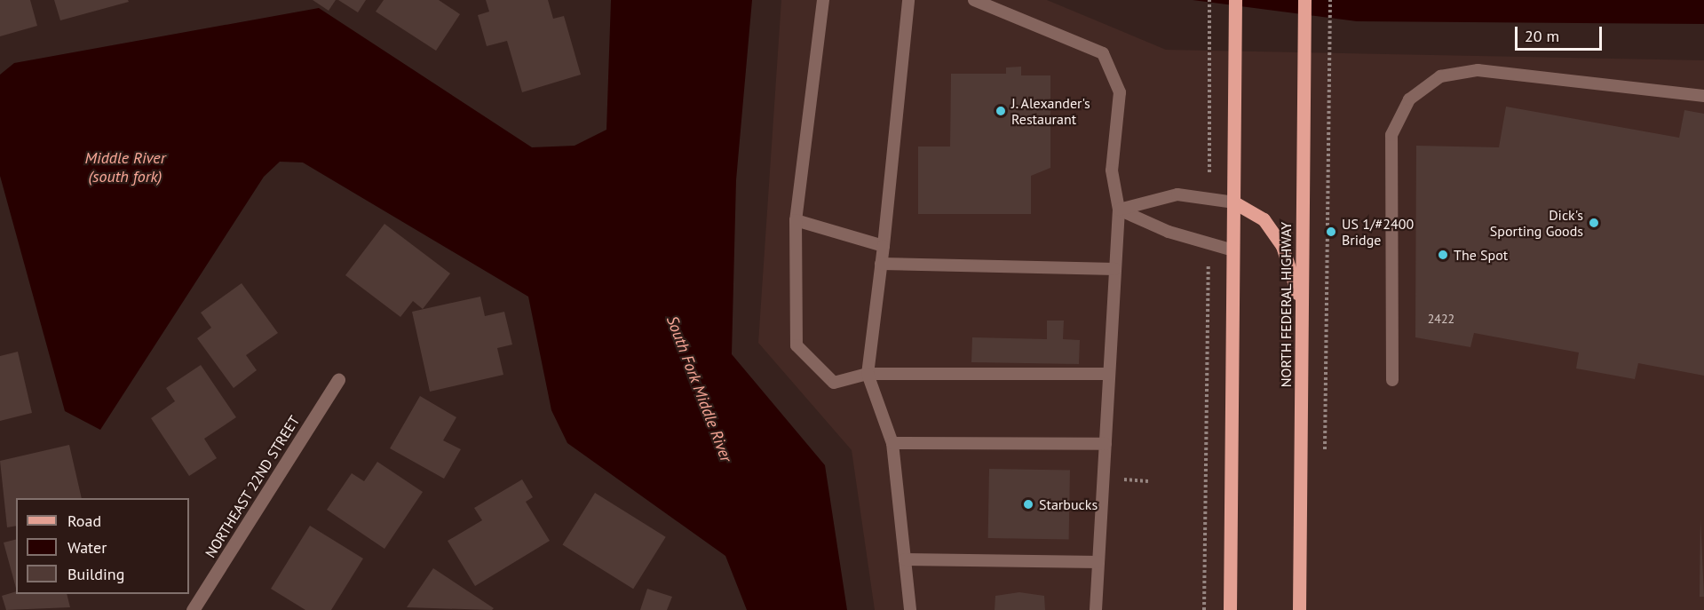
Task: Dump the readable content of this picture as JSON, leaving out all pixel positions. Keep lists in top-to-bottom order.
{
  "streets": {
    "main road": ["NORTH FEDERAL HIGHWAY"],
    "street": ["NORTHEAST 22ND STREET"]
  },
  "water": ["Middle River (south fork)", "South Fork Middle River"],
  "places": [
    "J. Alexander's Restaurant",
    "Dick's Sporting Goods",
    "US 1/#2400 Bridge",
    "The Spot",
    "Starbucks"
  ],
  "house_numbers": ["2422"],
  "legend": ["Road", "Water", "Building"],
  "scale_bar": "20 m"
}
